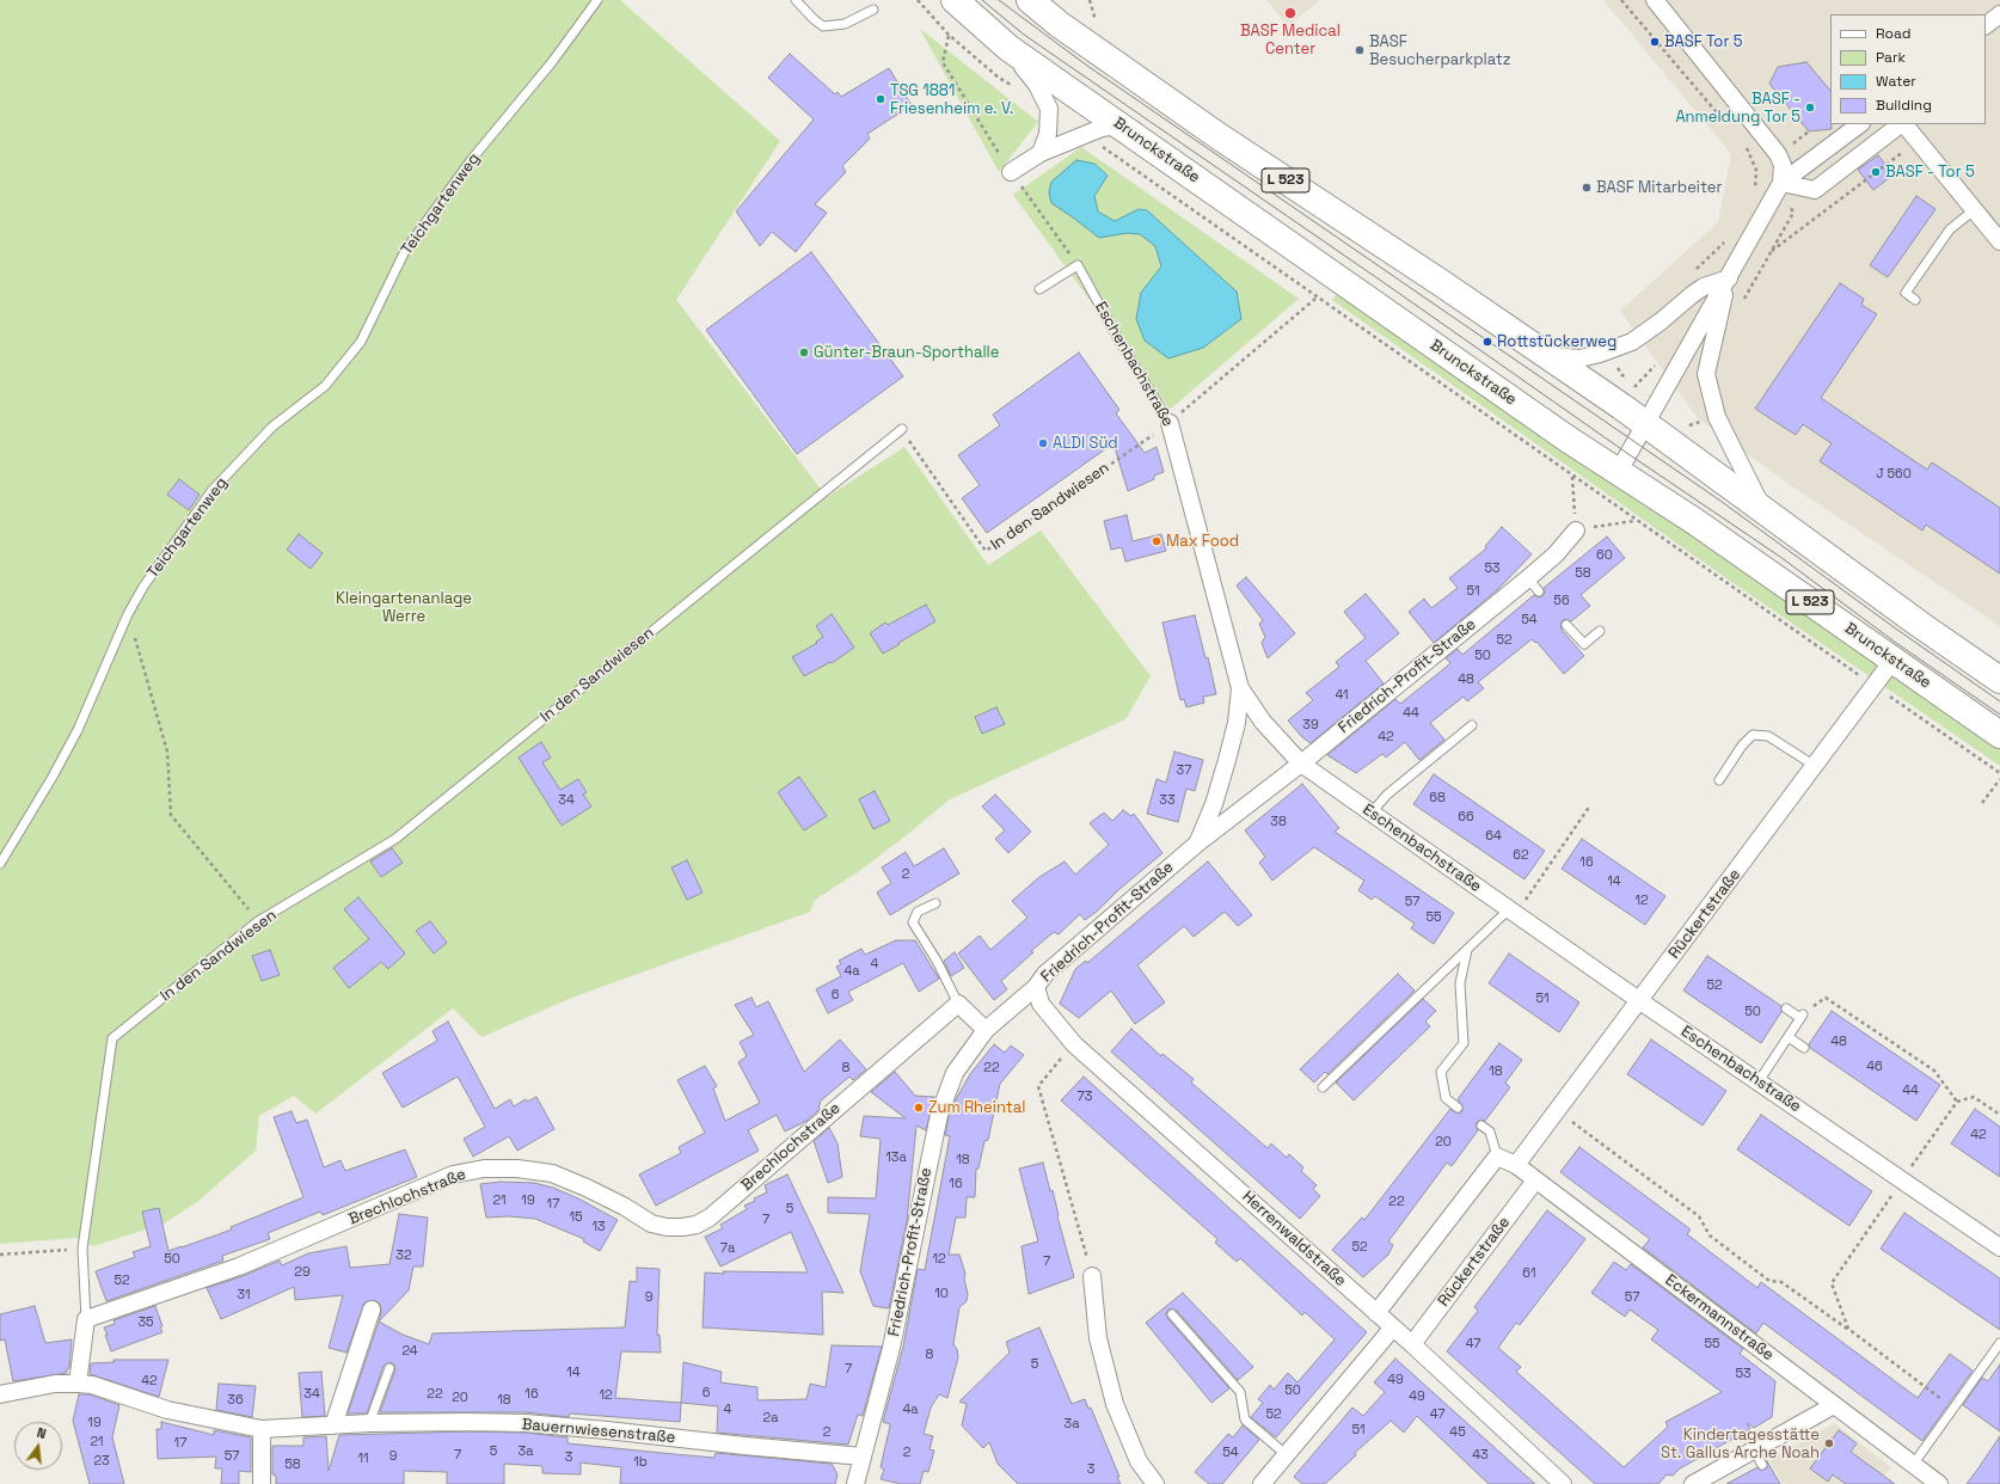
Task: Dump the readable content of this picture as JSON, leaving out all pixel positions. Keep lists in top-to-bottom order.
{
  "streets": {
    "main road": ["Brunckstraße", "L 523"],
    "street": [
      "Eschenbachstraße",
      "In den Sandwiesen",
      "Friedrich-Profit-Straße",
      "Rückertstraße",
      "Brechlochstraße",
      "Herrenwaldstraße",
      "Eckermannstraße",
      "Bauernwiesenstraße"
    ],
    "lane": ["Teichgartenweg"]
  },
  "crossings": [
    ["Brunckstraße", "Rückertstraße"],
    ["Eschenbachstraße", "In den Sandwiesen"],
    ["Eschenbachstraße", "Friedrich-Profit-Straße"],
    ["Eschenbachstraße", "Rückertstraße"],
    ["In den Sandwiesen", "Brechlochstraße"],
    ["In den Sandwiesen", "Bauernwiesenstraße"],
    ["Friedrich-Profit-Straße", "Herrenwaldstraße"],
    ["Friedrich-Profit-Straße", "Bauernwiesenstraße"],
    ["Rückertstraße", "Herrenwaldstraße"],
    ["Rückertstraße", "Eckermannstraße"]
  ],
  "parks": ["Kleingartenanlage Werre"],
  "places": [
    "BASF Medical Center",
    "BASF Tor 5",
    "BASF Besucherparkplatz",
    "TSG 1881 Friesenheim e. V.",
    "BASF - Anmeldung Tor 5",
    "BASF - Tor 5",
    "BASF Mitarbeiter",
    "Rottstückerweg",
    "Günter-Braun-Sporthalle",
    "ALDI Süd",
    "Max Food",
    "Zum Rheintal",
    "Kindertagesstätte St. Gallus Arche Noah"
  ],
  "house_numbers": [
    "J 560",
    "60",
    "53",
    "58",
    "51",
    "56",
    "54",
    "52",
    "50",
    "48",
    "41",
    "44",
    "39",
    "42",
    "37",
    "68",
    "34",
    "33",
    "66",
    "38",
    "64",
    "62",
    "16",
    "2",
    "14",
    "12",
    "57",
    "55",
    "4",
    "4a",
    "52",
    "6",
    "51",
    "50",
    "48",
    "46",
    "8",
    "22",
    "18",
    "44",
    "73",
    "42",
    "20",
    "13a",
    "18",
    "16",
    "21",
    "19",
    "22",
    "17",
    "5",
    "15",
    "7",
    "13",
    "52",
    "7a",
    "32",
    "50",
    "12",
    "7",
    "29",
    "61",
    "52",
    "10",
    "31",
    "9",
    "57",
    "35",
    "47",
    "55",
    "24",
    "8",
    "5",
    "7",
    "14",
    "53",
    "49",
    "42",
    "50",
    "6",
    "34",
    "22",
    "16",
    "12",
    "49",
    "20",
    "36",
    "18",
    "4",
    "4a",
    "52",
    "47",
    "2a",
    "19",
    "3a",
    "51",
    "2",
    "45",
    "21",
    "17",
    "5",
    "3a",
    "2",
    "54",
    "7",
    "43",
    "57",
    "9",
    "3",
    "11",
    "23",
    "1b",
    "58",
    "3"
  ],
  "legend": [
    "Road",
    "Park",
    "Water",
    "Building"
  ],
  "north": "top"
}
